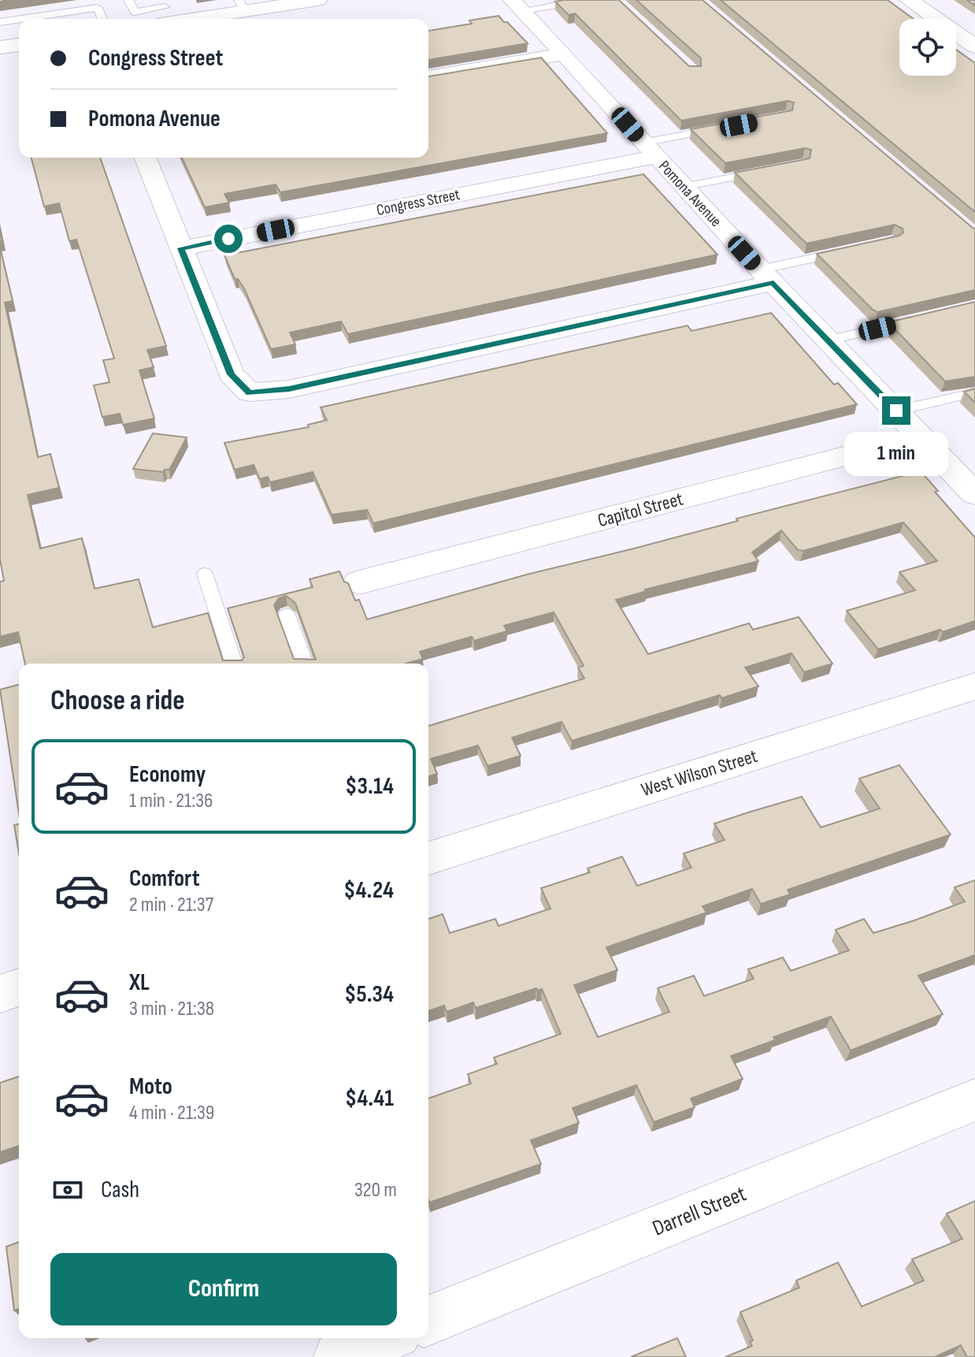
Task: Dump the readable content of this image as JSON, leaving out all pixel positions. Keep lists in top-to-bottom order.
{
  "streets": {
    "street": [
      "Pomona Avenue",
      "Congress Street",
      "Capitol Street",
      "West Wilson Street",
      "Darrell Street"
    ]
  },
  "crossings": [
    ["Pomona Avenue", "Congress Street"],
    ["Pomona Avenue", "Capitol Street"]
  ],
  "page": {
    "banner": ["Congress Street", "Pomona Avenue"],
    "bubble": "1 min",
    "heading": "Choose a ride",
    "list": [
      {
        "name": "Economy",
        "note": "1 min · 21:36",
        "value": "$3.14"
      },
      {
        "name": "Comfort",
        "note": "2 min · 21:37",
        "value": "$4.24"
      },
      {
        "name": "XL",
        "note": "3 min · 21:38",
        "value": "$5.34"
      },
      {
        "name": "Moto",
        "note": "4 min · 21:39",
        "value": "$4.41"
      }
    ],
    "pay": ["Cash", "320 m"],
    "buttons": "Confirm"
  }
}
